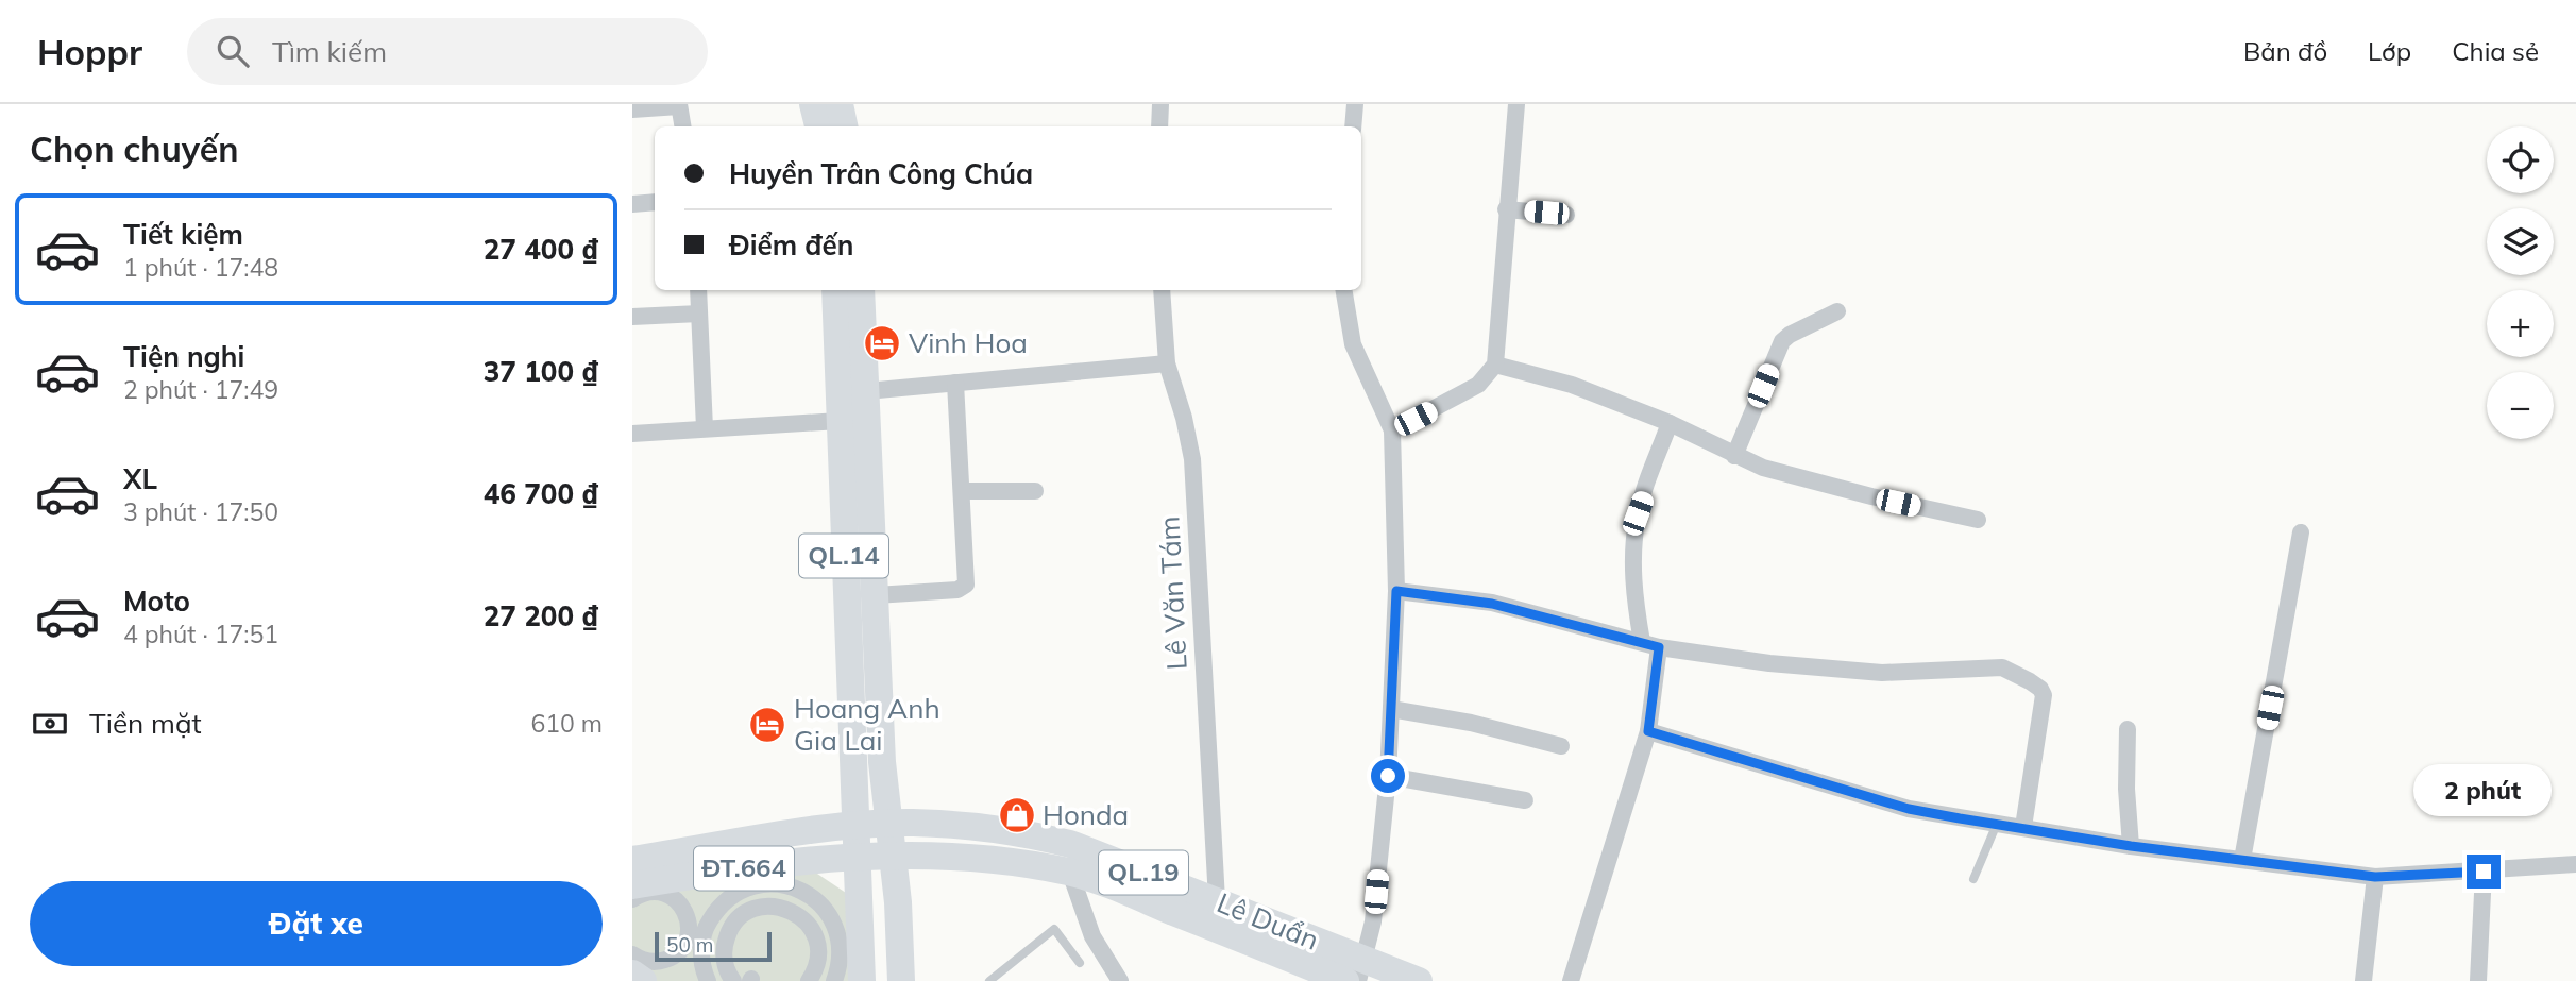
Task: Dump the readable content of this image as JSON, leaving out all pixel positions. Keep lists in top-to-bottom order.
{
  "streets": {
    "main road": [
      "QL.14",
      "ĐT.664",
      "QL.19",
      "Lê Duẩn"
    ],
    "street": ["Lê Văn Tám"]
  },
  "crossings": [
    ["QL.14", "ĐT.664"],
    ["QL.14", "Lê Duẩn"],
    ["Lê Văn Tám", "Lê Duẩn"],
    ["ĐT.664", "Lê Duẩn"]
  ],
  "places": {
    "hotel": ["Vinh Hoa", "Hoang Anh Gia Lai"],
    "shop": ["Honda"]
  },
  "scale_bar": "50 m",
  "page": {
    "header": "Hoppr",
    "search": "Tìm kiếm",
    "nav": ["Bản đồ", "Lớp", "Chia sẻ"],
    "heading": "Chọn chuyến",
    "map_buttons": ["+", "−"],
    "banner": ["Huyền Trân Công Chúa", "Điểm đến"],
    "list": [
      {
        "name": "Tiết kiệm",
        "note": "1 phút · 17:48",
        "value": "27 400 ₫"
      },
      {
        "name": "Tiện nghi",
        "note": "2 phút · 17:49",
        "value": "37 100 ₫"
      },
      {
        "name": "XL",
        "note": "3 phút · 17:50",
        "value": "46 700 ₫"
      },
      {
        "name": "Moto",
        "note": "4 phút · 17:51",
        "value": "27 200 ₫"
      }
    ],
    "pay": ["Tiền mặt", "610 m"],
    "bubble": "2 phút",
    "buttons": "Đặt xe",
    "scale": "50 m"
  }
}
